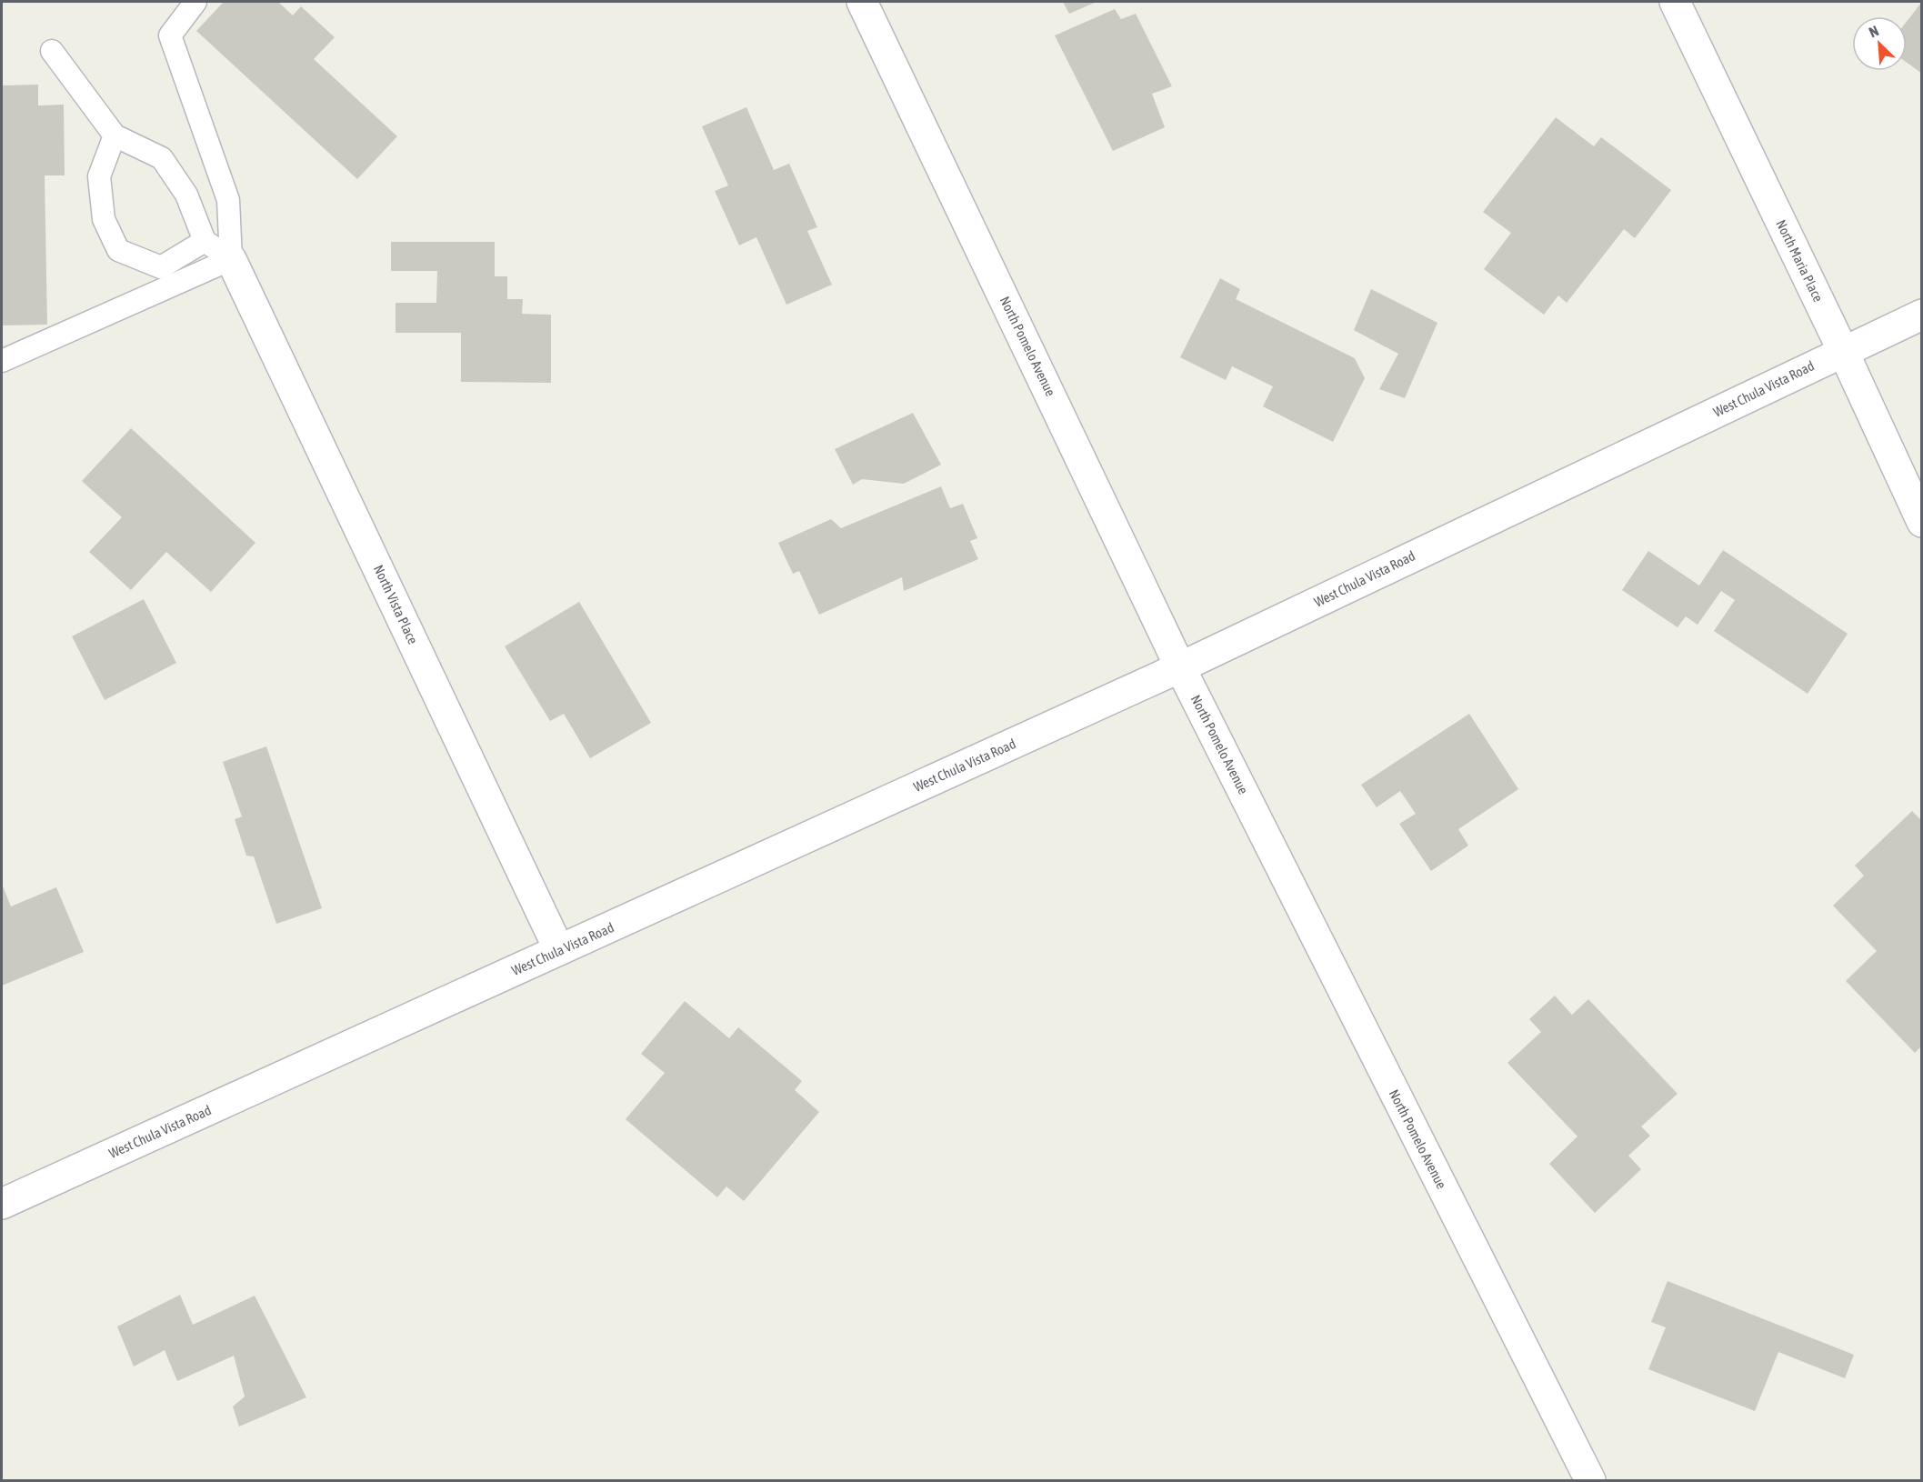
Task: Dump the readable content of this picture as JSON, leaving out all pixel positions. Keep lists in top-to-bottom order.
{
  "streets": {
    "street": [
      "North Maria Place",
      "North Pomelo Avenue",
      "West Chula Vista Road",
      "North Vista Place"
    ]
  },
  "crossings": [
    ["North Maria Place", "West Chula Vista Road"],
    ["North Pomelo Avenue", "West Chula Vista Road"],
    ["West Chula Vista Road", "North Vista Place"]
  ],
  "north": "top left"
}
